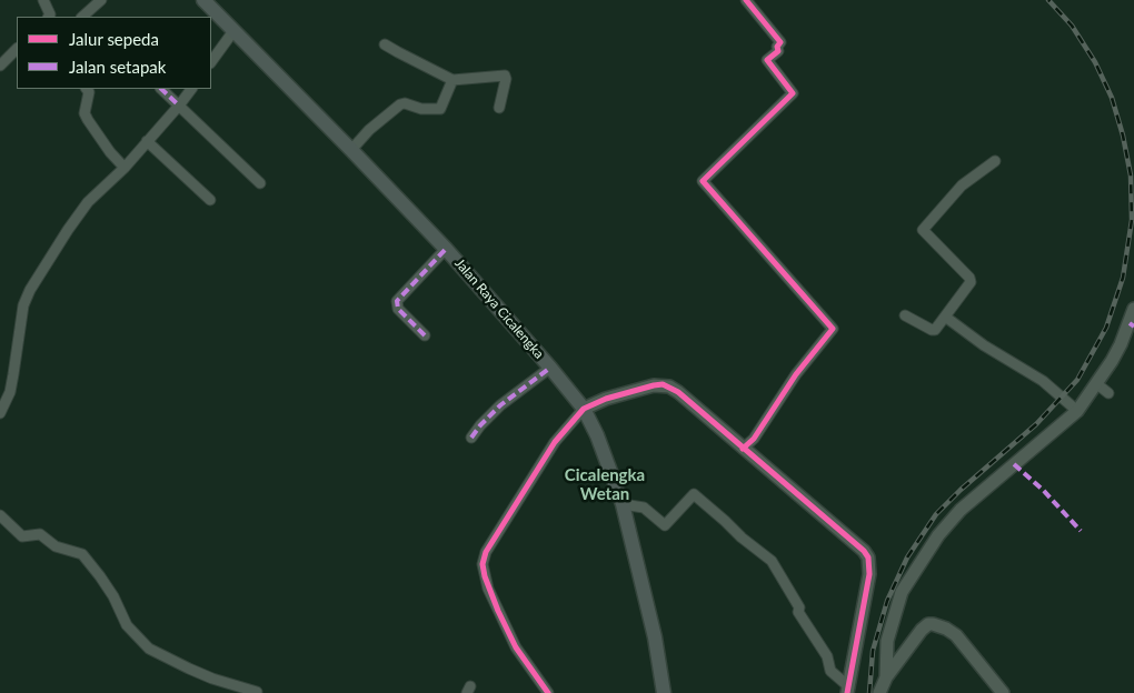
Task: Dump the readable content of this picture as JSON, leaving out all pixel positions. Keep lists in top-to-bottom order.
{
  "streets": {
    "main road": ["Jalan Raya Cicalengka"]
  },
  "districts": ["Cicalengka Wetan"],
  "legend": ["Jalur sepeda", "Jalan setapak"]
}
